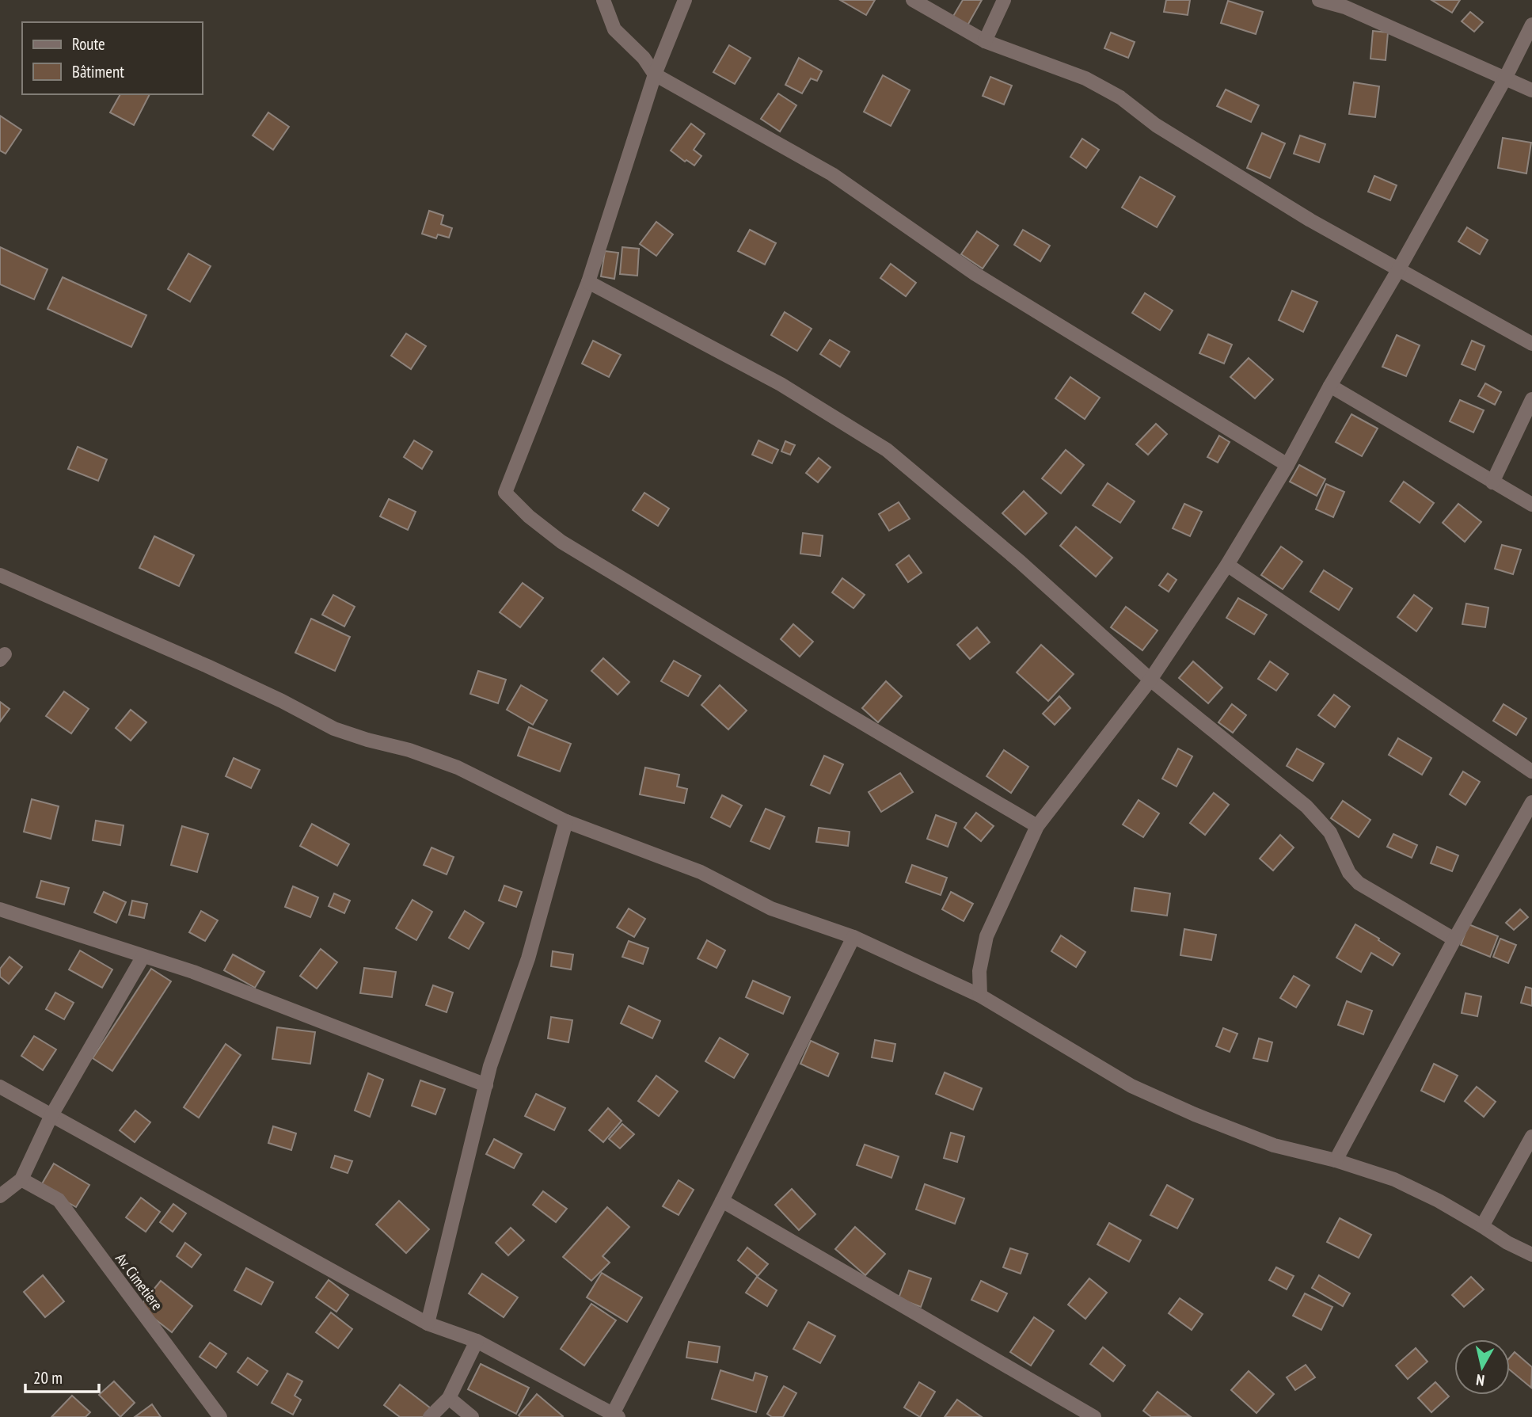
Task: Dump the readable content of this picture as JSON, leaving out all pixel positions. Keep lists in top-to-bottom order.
{
  "streets": {
    "street": ["Av. Cimetiere"]
  },
  "legend": ["Route", "Bâtiment"],
  "scale_bar": "20 m",
  "north": "bottom"
}
